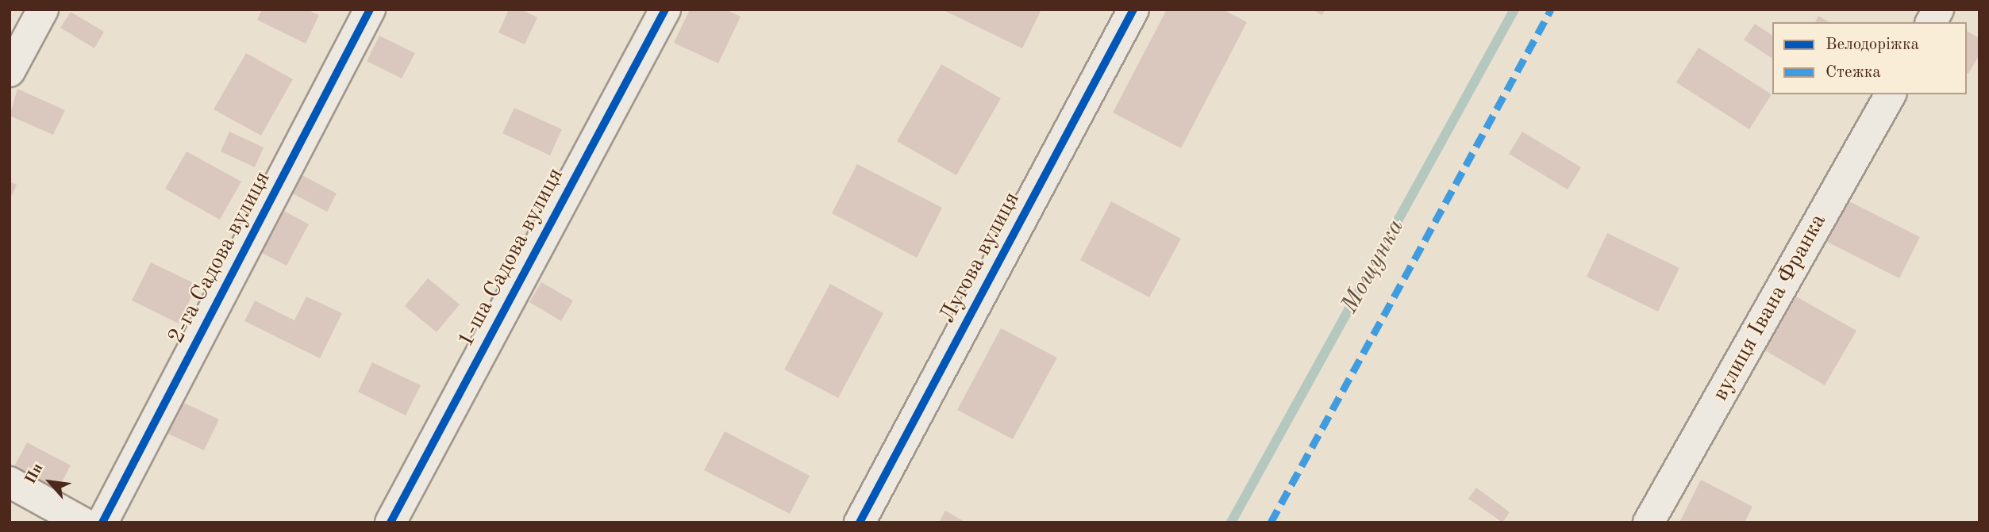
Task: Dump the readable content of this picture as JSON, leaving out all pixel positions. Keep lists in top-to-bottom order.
{
  "streets": {
    "street": [
      "2-га Садова вулиця",
      "1-ша Садова вулиця",
      "Лугова вулиця",
      "вулиця Івана Франка"
    ]
  },
  "water": ["Мощунка"],
  "legend": ["Велодоріжка", "Стежка"],
  "north": "top left"
}
